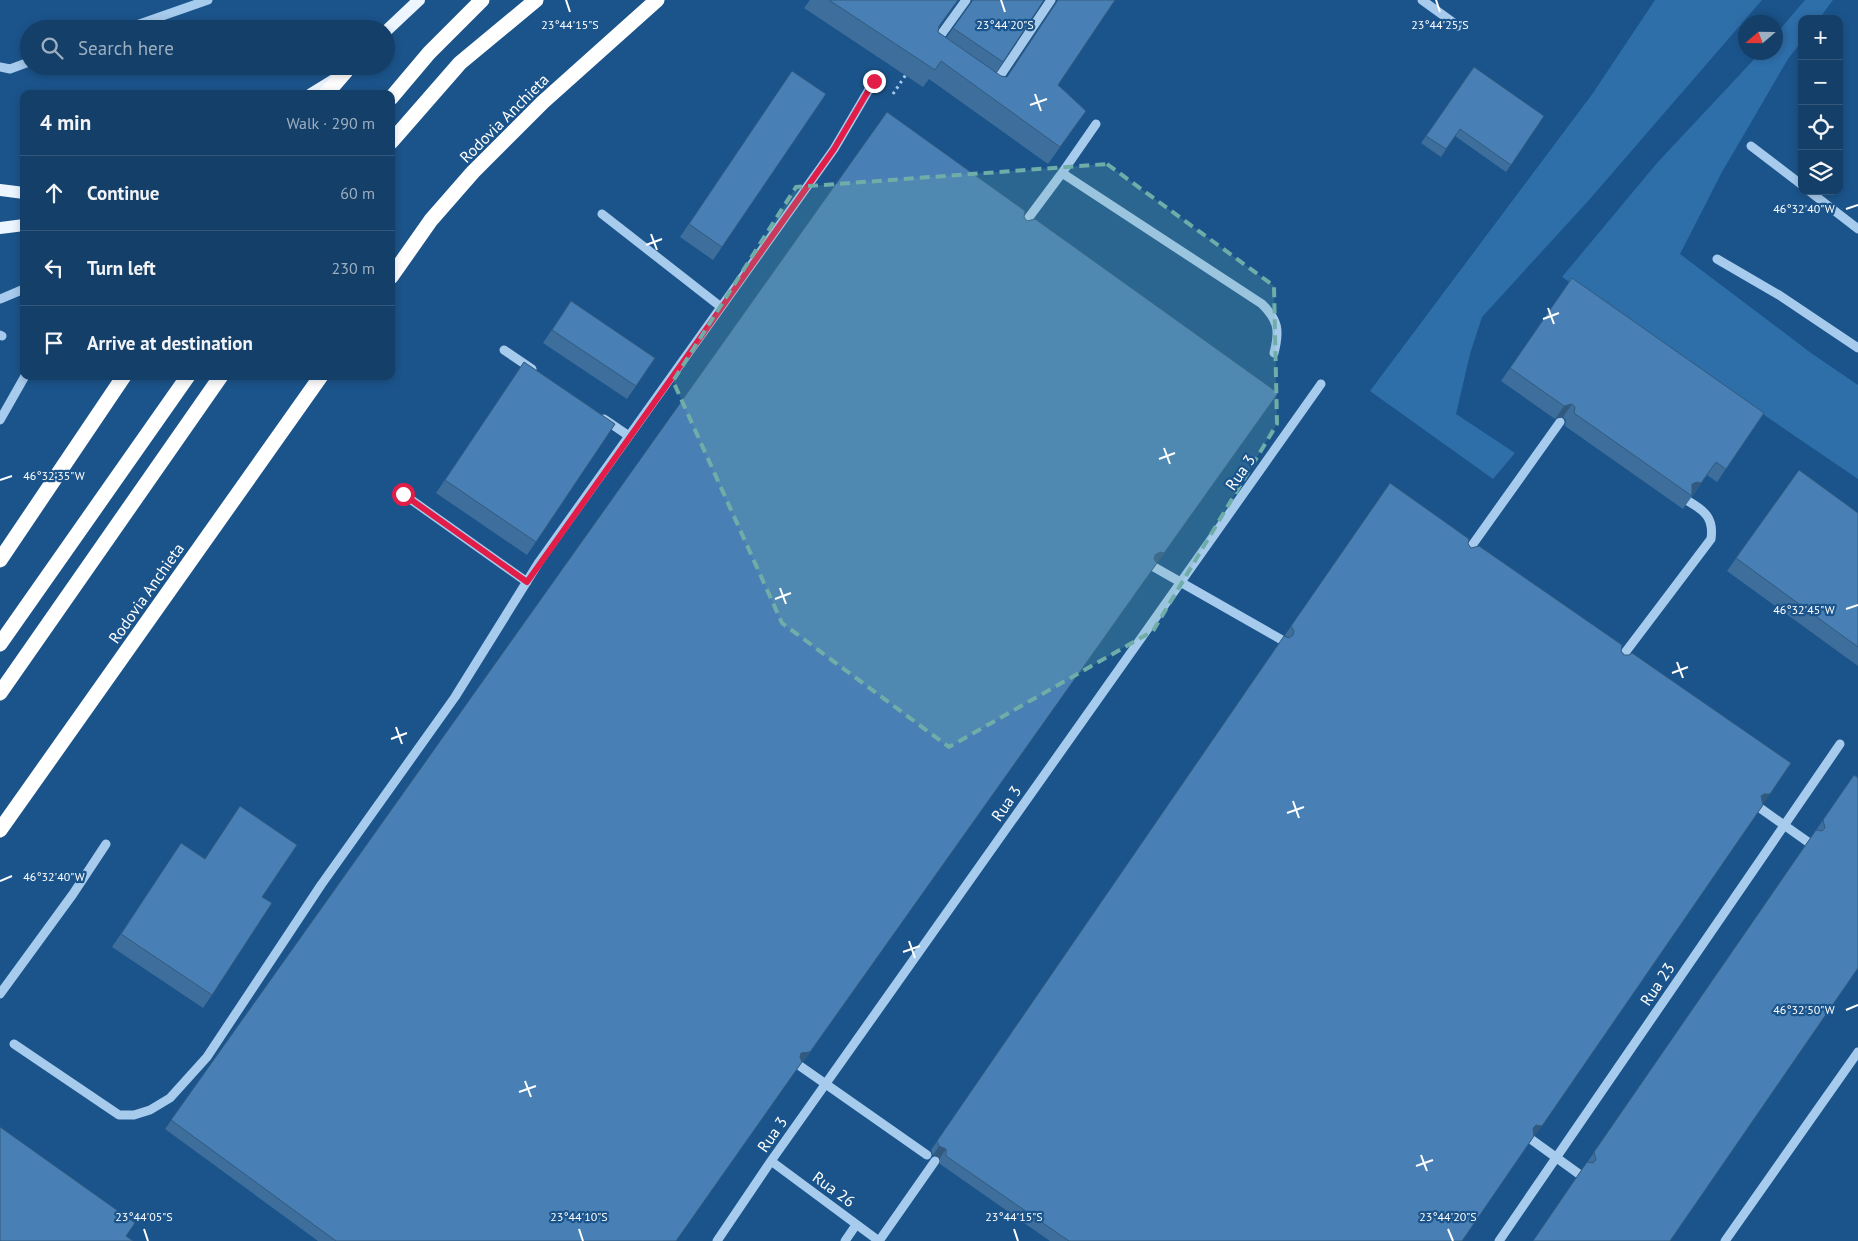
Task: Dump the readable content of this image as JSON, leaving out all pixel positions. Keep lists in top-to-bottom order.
{
  "streets": {
    "highway": ["Rodovia Anchieta"],
    "street": ["Rua 3", "Rua 23", "Rua 26"]
  },
  "crossings": [
    ["Rua 3", "Rua 26"]
  ],
  "north": "left",
  "page": {
    "map_buttons": ["+", "−"],
    "search": "Search here",
    "heading": ["4 min", "Walk · 290 m"],
    "list": [
      ["Continue", "60 m"],
      ["Turn left", "230 m"],
      "Arrive at destination"
    ]
  },
  "coordinates": [
    "23°44'15\"S",
    "23°44'20\"S",
    "23°44'25\"S",
    "46°32'40\"W",
    "46°32'35\"W",
    "46°32'45\"W",
    "46°32'50\"W",
    "23°44'05\"S",
    "23°44'10\"S"
  ]
}
